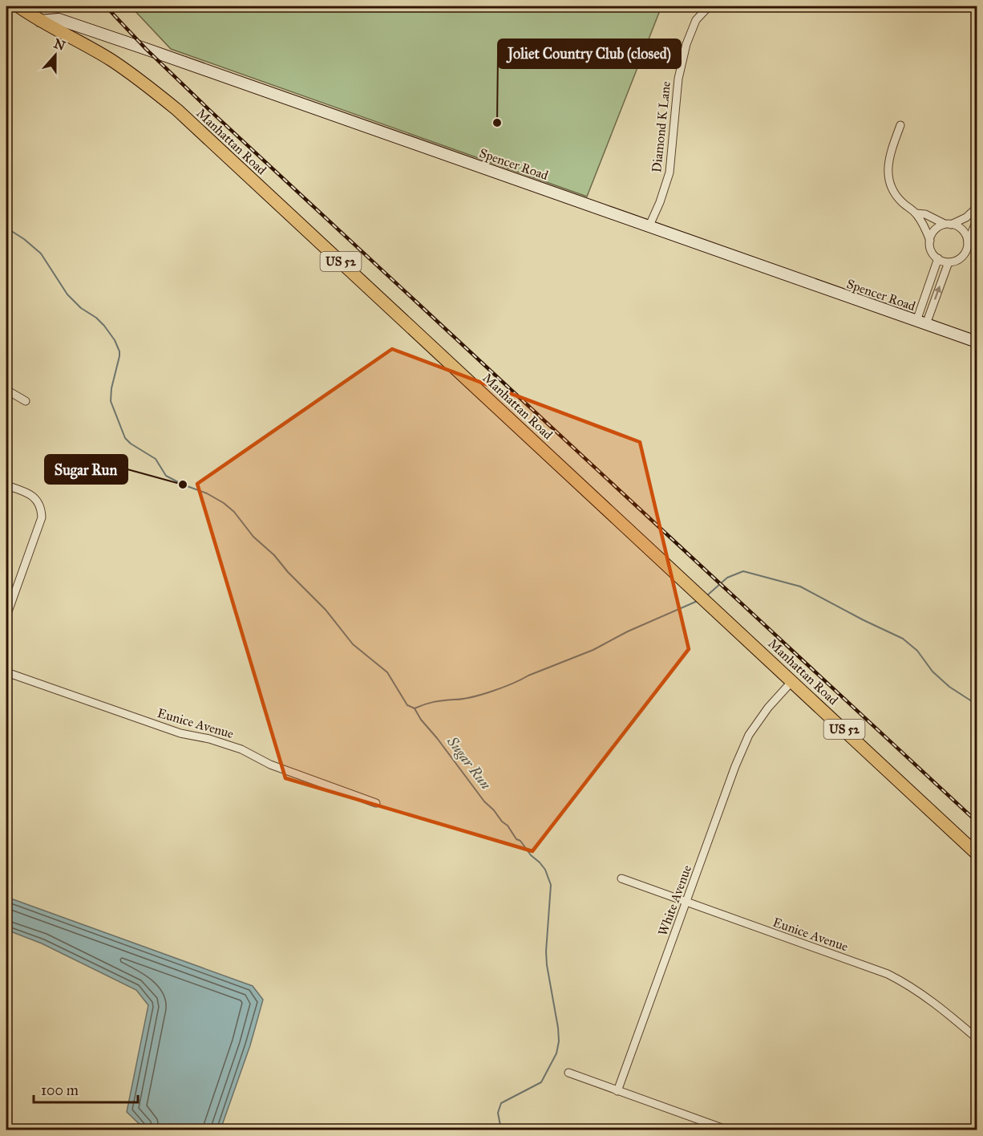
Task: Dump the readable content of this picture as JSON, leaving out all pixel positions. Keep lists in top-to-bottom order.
{
  "streets": {
    "main road": ["Manhattan Road", "US 52"],
    "street": [
      "Diamond K Lane",
      "Spencer Road",
      "Eunice Avenue",
      "White Avenue"
    ]
  },
  "crossings": [
    ["Diamond K Lane", "Spencer Road"],
    ["Manhattan Road", "Spencer Road"],
    ["Manhattan Road", "White Avenue"],
    ["Eunice Avenue", "White Avenue"]
  ],
  "water": ["Sugar Run"],
  "places": ["Joliet Country Club (closed)", "Sugar Run"],
  "scale_bar": "100 m",
  "north": "top"
}
